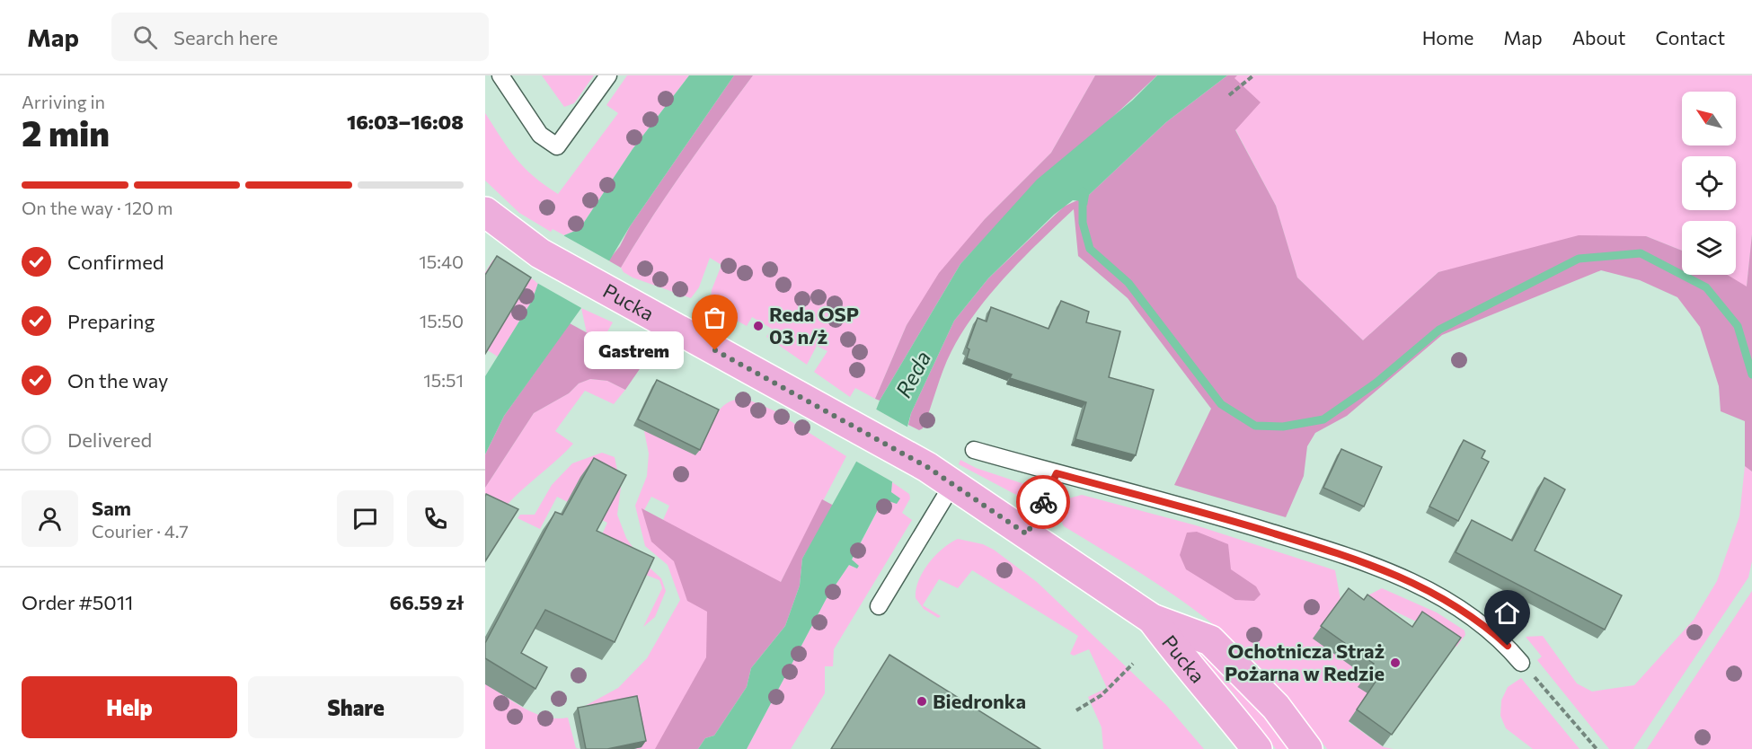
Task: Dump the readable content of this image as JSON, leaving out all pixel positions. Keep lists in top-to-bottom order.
{
  "streets": {
    "main road": ["Pucka"]
  },
  "water": ["Reda"],
  "places": [
    "Reda OSP 03 n/ż",
    "Gastrem",
    "Ochotnicza Straż Pożarna w Redzie",
    "Biedronka"
  ],
  "north": "top left",
  "page": {
    "header": "Map",
    "search": "Search here",
    "nav": [
      "Home",
      "Map",
      "About",
      "Contact"
    ],
    "heading": ["2 min", "Arriving in", "16:03–16:08"],
    "panel": [
      "Sam",
      "Courier · 4.7",
      "Order #5011",
      "66.59 zł"
    ],
    "bar": "On the way · 120 m",
    "list": [
      ["Confirmed", "15:40"],
      ["Preparing", "15:50"],
      ["On the way", "15:51"],
      "Delivered"
    ],
    "bubble": "Gastrem",
    "buttons": ["Help", "Share"]
  }
}
